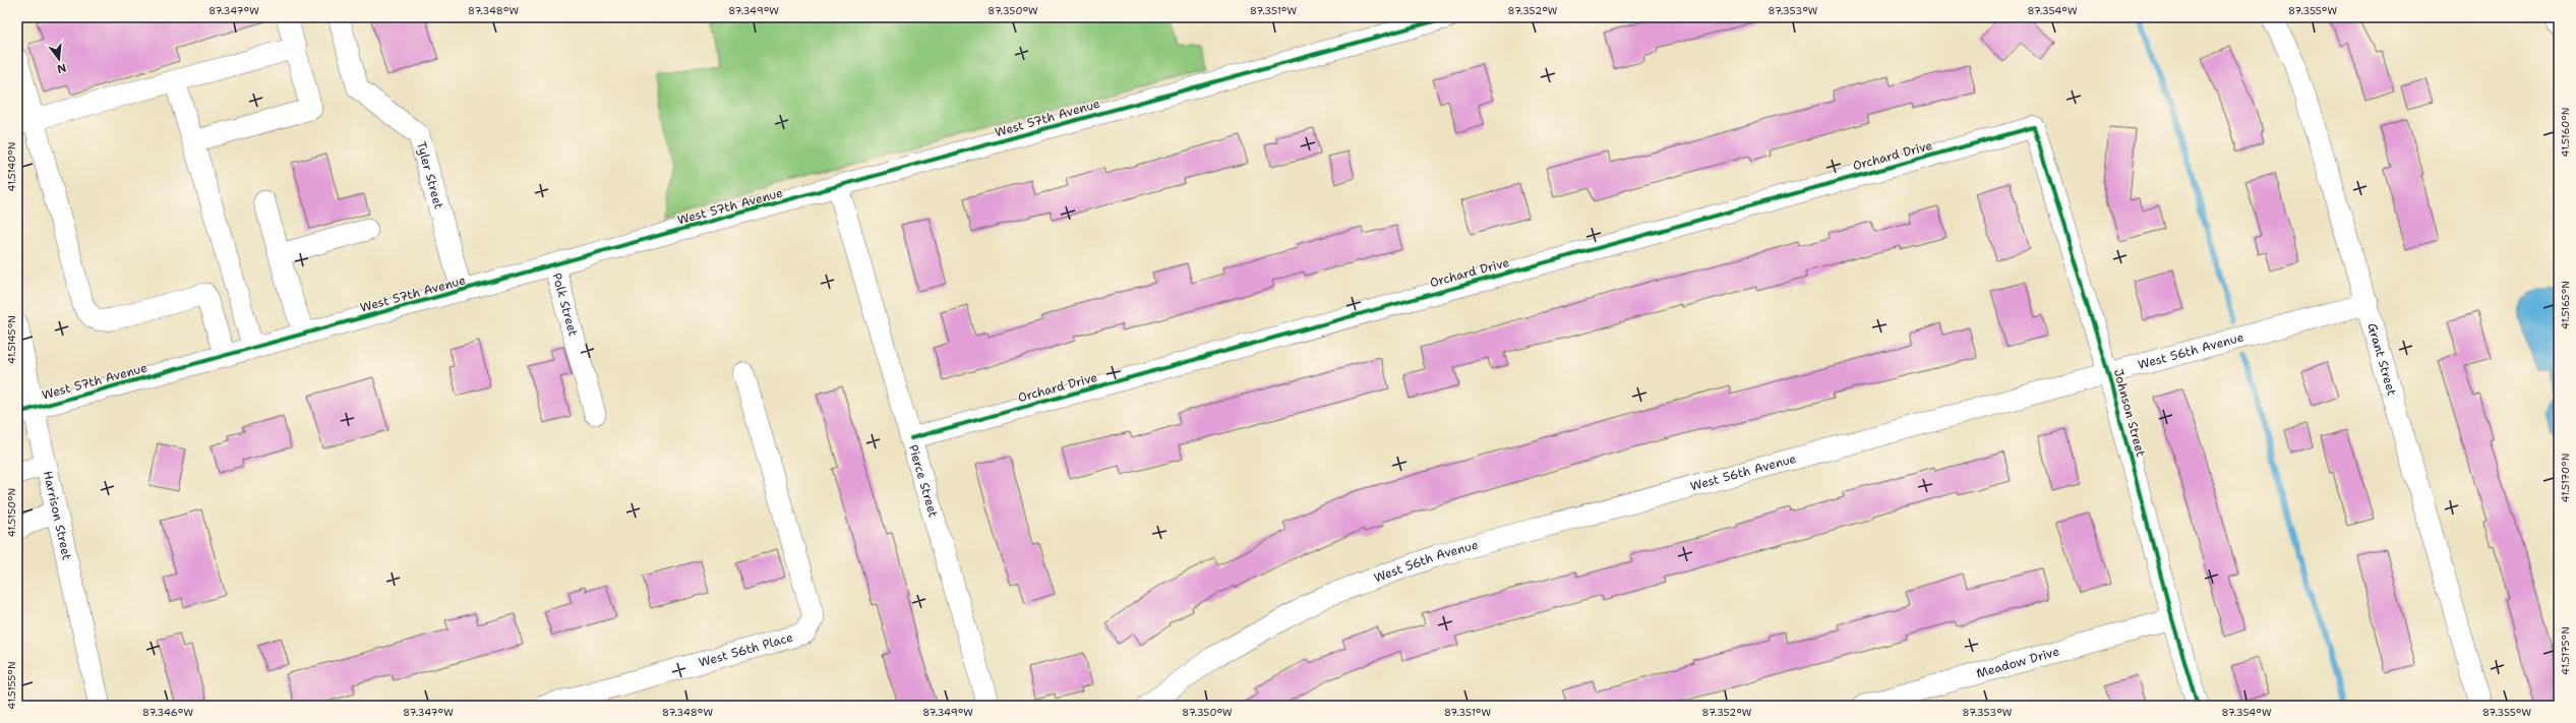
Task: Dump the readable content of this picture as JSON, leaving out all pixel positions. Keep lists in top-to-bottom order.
{
  "streets": {
    "street": [
      "West 57th Avenue",
      "Orchard Drive",
      "Tyler Street",
      "Polk Street",
      "West 56th Avenue",
      "Grant Street",
      "Johnson Street",
      "Pierce Street",
      "Harrison Street",
      "West 56th Place",
      "Meadow Drive"
    ]
  },
  "crossings": [
    ["West 57th Avenue", "Tyler Street"],
    ["West 57th Avenue", "Polk Street"],
    ["West 57th Avenue", "Pierce Street"],
    ["West 57th Avenue", "Harrison Street"],
    ["Orchard Drive", "Johnson Street"],
    ["Orchard Drive", "Pierce Street"],
    ["West 56th Avenue", "Grant Street"],
    ["West 56th Avenue", "Johnson Street"],
    ["Johnson Street", "Meadow Drive"]
  ],
  "north": "bottom",
  "coordinates": [
    "87.347°W",
    "87.348°W",
    "87.349°W",
    "87.350°W",
    "87.351°W",
    "87.352°W",
    "87.353°W",
    "87.354°W",
    "87.355°W",
    "41.5160°N",
    "41.5140°N",
    "41.5165°N",
    "41.5145°N",
    "41.5170°N",
    "41.5150°N",
    "41.5175°N",
    "41.5155°N",
    "87.346°W"
  ]
}
